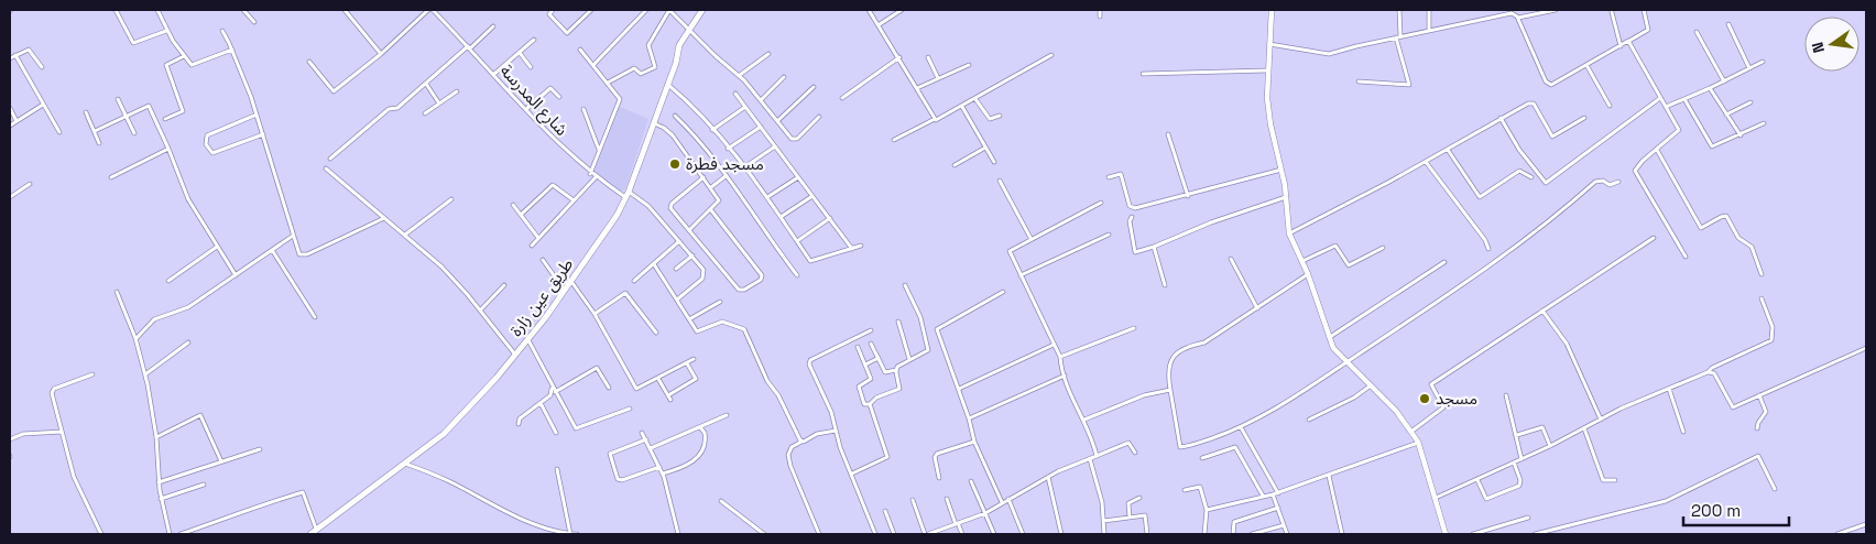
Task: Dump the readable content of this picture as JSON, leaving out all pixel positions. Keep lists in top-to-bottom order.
{
  "streets": {
    "main road": ["طريق عين زارة"],
    "street": ["شارع المدرسة"]
  },
  "crossings": [
    ["شارع المدرسة", "طريق عين زارة"]
  ],
  "places": ["مسجد فطرة", "مسجد"],
  "scale_bar": "200 m",
  "north": "left"
}
